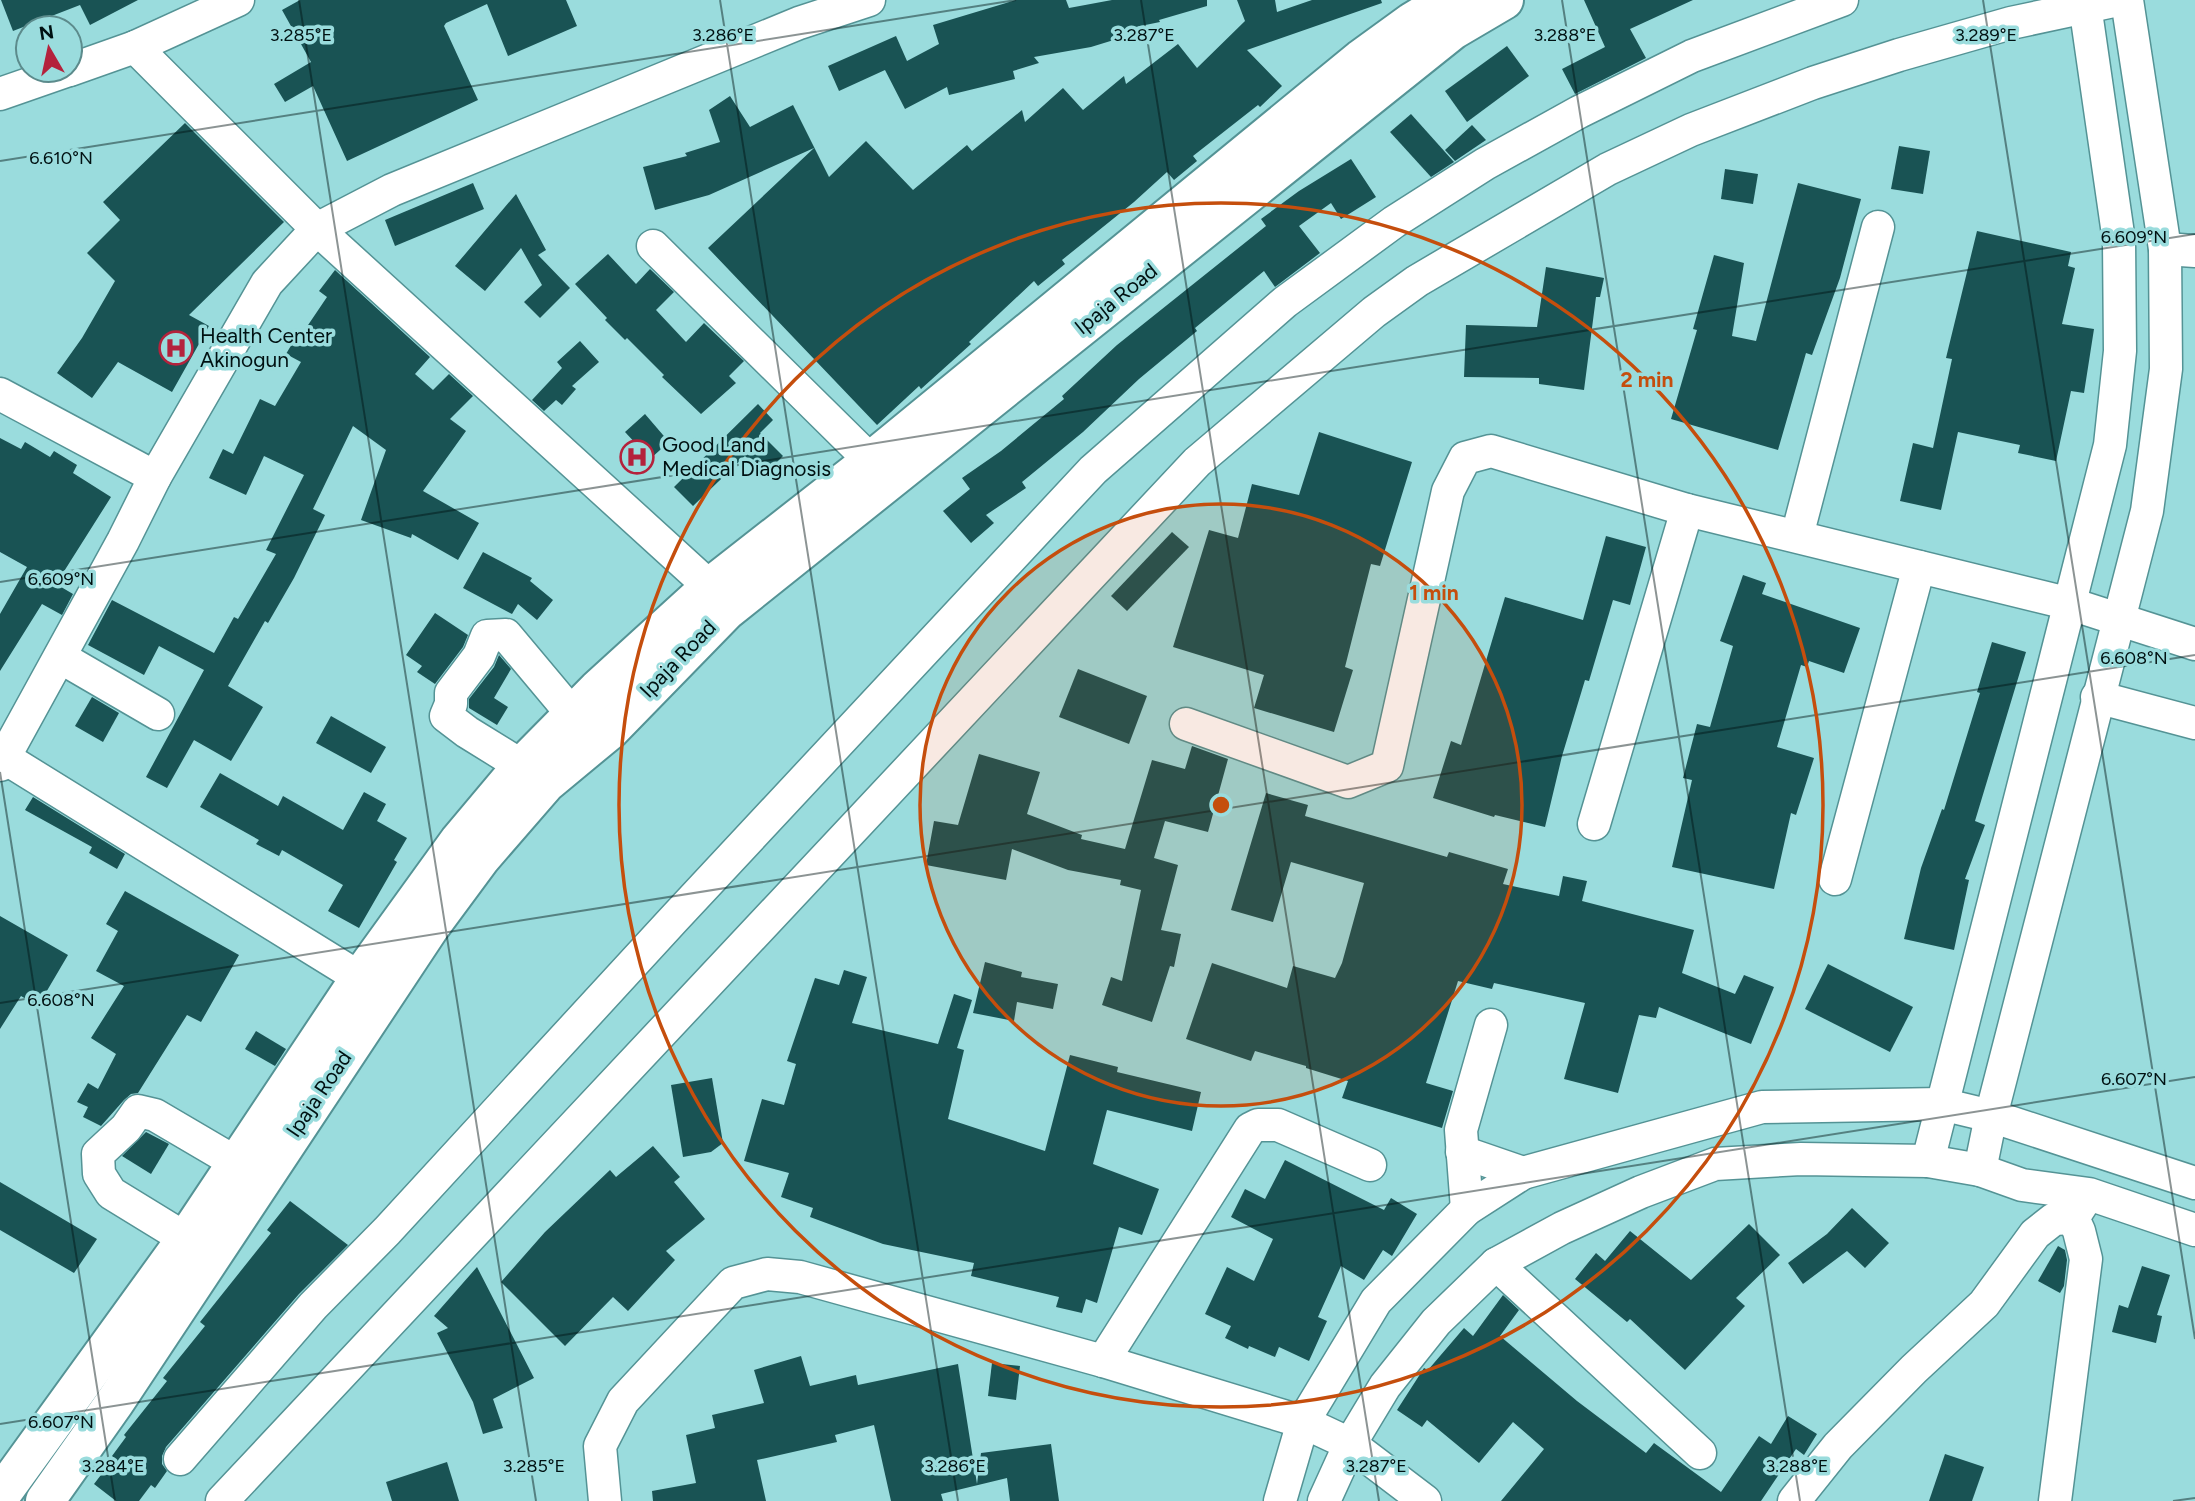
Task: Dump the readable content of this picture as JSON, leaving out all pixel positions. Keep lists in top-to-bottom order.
{
  "streets": {
    "main road": ["Ipaja Road"]
  },
  "places": {
    "hospital": ["Health Center Akinogun", "Good Land Medical Diagnosis"]
  },
  "north": "top",
  "coordinates": [
    "3.285°E",
    "3.286°E",
    "3.287°E",
    "3.288°E",
    "3.289°E",
    "6.610°N",
    "6.609°N",
    "6.608°N",
    "6.607°N",
    "3.284°E"
  ],
  "rings": ["2 min", "1 min"]
}
